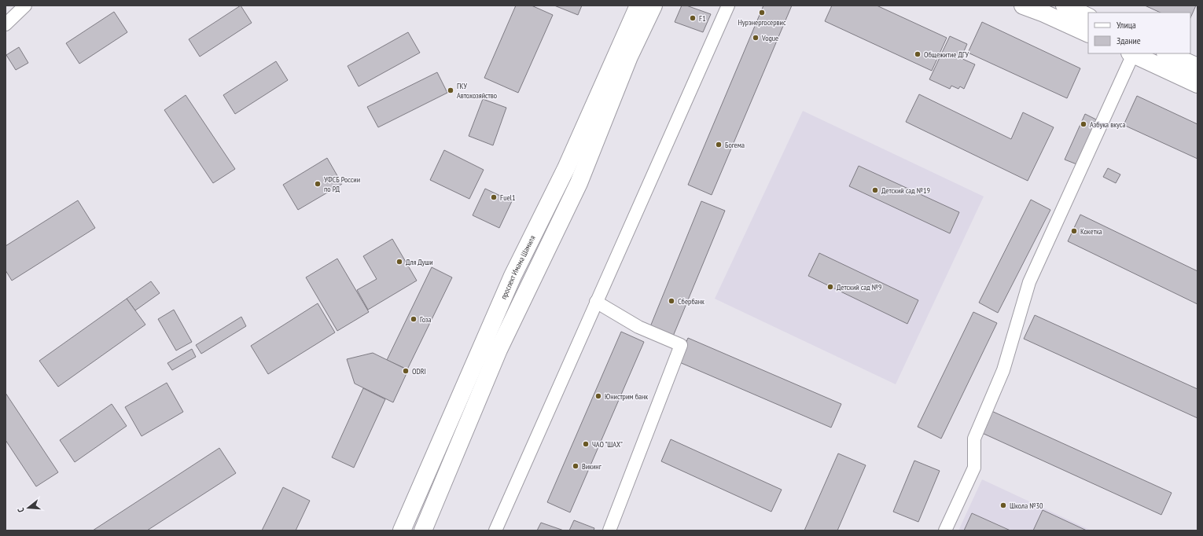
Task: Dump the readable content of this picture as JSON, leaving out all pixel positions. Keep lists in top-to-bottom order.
{
  "streets": {
    "main road": ["проспект Имама Шамиля"]
  },
  "places": [
    "Нурэнергосервис",
    "F1",
    "Vogue",
    "Общежитие ДГУ",
    "ГКУ Автохозяйство",
    "Азбука вкуса",
    "Богема",
    "УФСБ России по РД",
    "Детский сад №19",
    "Fuel1",
    "Кокетка",
    "Для Души",
    "Детский сад №9",
    "Сбербанк",
    "Гоза",
    "ODRI",
    "Юнистрим банк",
    "ЧАО \"ШАХ\"",
    "Викинг",
    "Школа №30"
  ],
  "legend": ["Улица", "Здание"],
  "north": "left"
}
